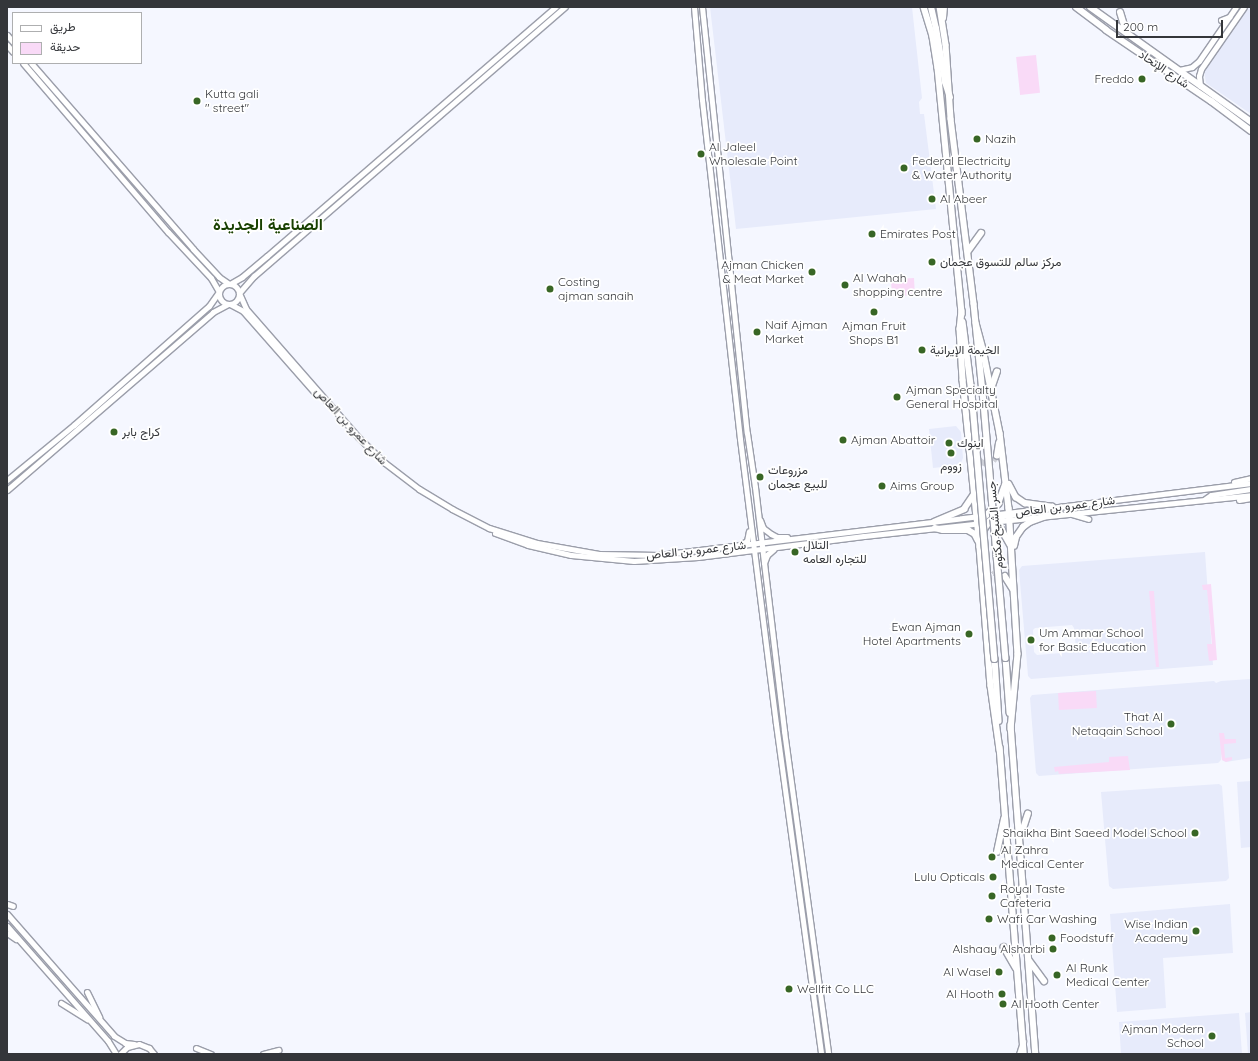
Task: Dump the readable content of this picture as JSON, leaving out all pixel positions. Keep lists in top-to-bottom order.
{
  "streets": {
    "highway": ["شارع الإتحاد"],
    "main road": ["شارع عمرو بن العاص", "جسر الشيخ مكتوم"]
  },
  "districts": ["الصناعية الجديدة"],
  "places": [
    "Freddo",
    "Kutta gali \" street\"",
    "Nazih",
    "Al Jaleel Wholesale Point",
    "Federal Electricity & Water Authority",
    "Al Abeer",
    "Emirates Post",
    "مركز سالم للتسوق عجمان",
    "Ajman Chicken & Meat Market",
    "Al Wahah shopping centre",
    "Costing ajman sanaih",
    "Ajman Fruit Shops B1",
    "Naif Ajman Market",
    "الخيمة الإيرانية",
    "Ajman Specialty General Hospital",
    "كراج بابر",
    "Ajman Abattoir",
    "اينوك",
    "زووم",
    "مزروعات للبيع عجمان",
    "Aims Group",
    "التلال للتجاره العامه",
    "Ewan Ajman Hotel Apartments",
    "Um Ammar School for Basic Education",
    "That Al Netaqain School",
    "Shaikha Bint Saeed Model School",
    "Al Zahra Medical Center",
    "Lulu Opticals",
    "Royal Taste Cafeteria",
    "Wafi Car Washing",
    "Wise Indian Academy",
    "Foodstuff",
    "Alshaay Alsharbi",
    "Al Wasel",
    "Al Runk Medical Center",
    "Wellfit Co LLC",
    "Al Hooth",
    "Al Hooth Center",
    "Ajman Modern School"
  ],
  "legend": ["طريق", "حديقة"],
  "scale_bar": "200 m"
}
